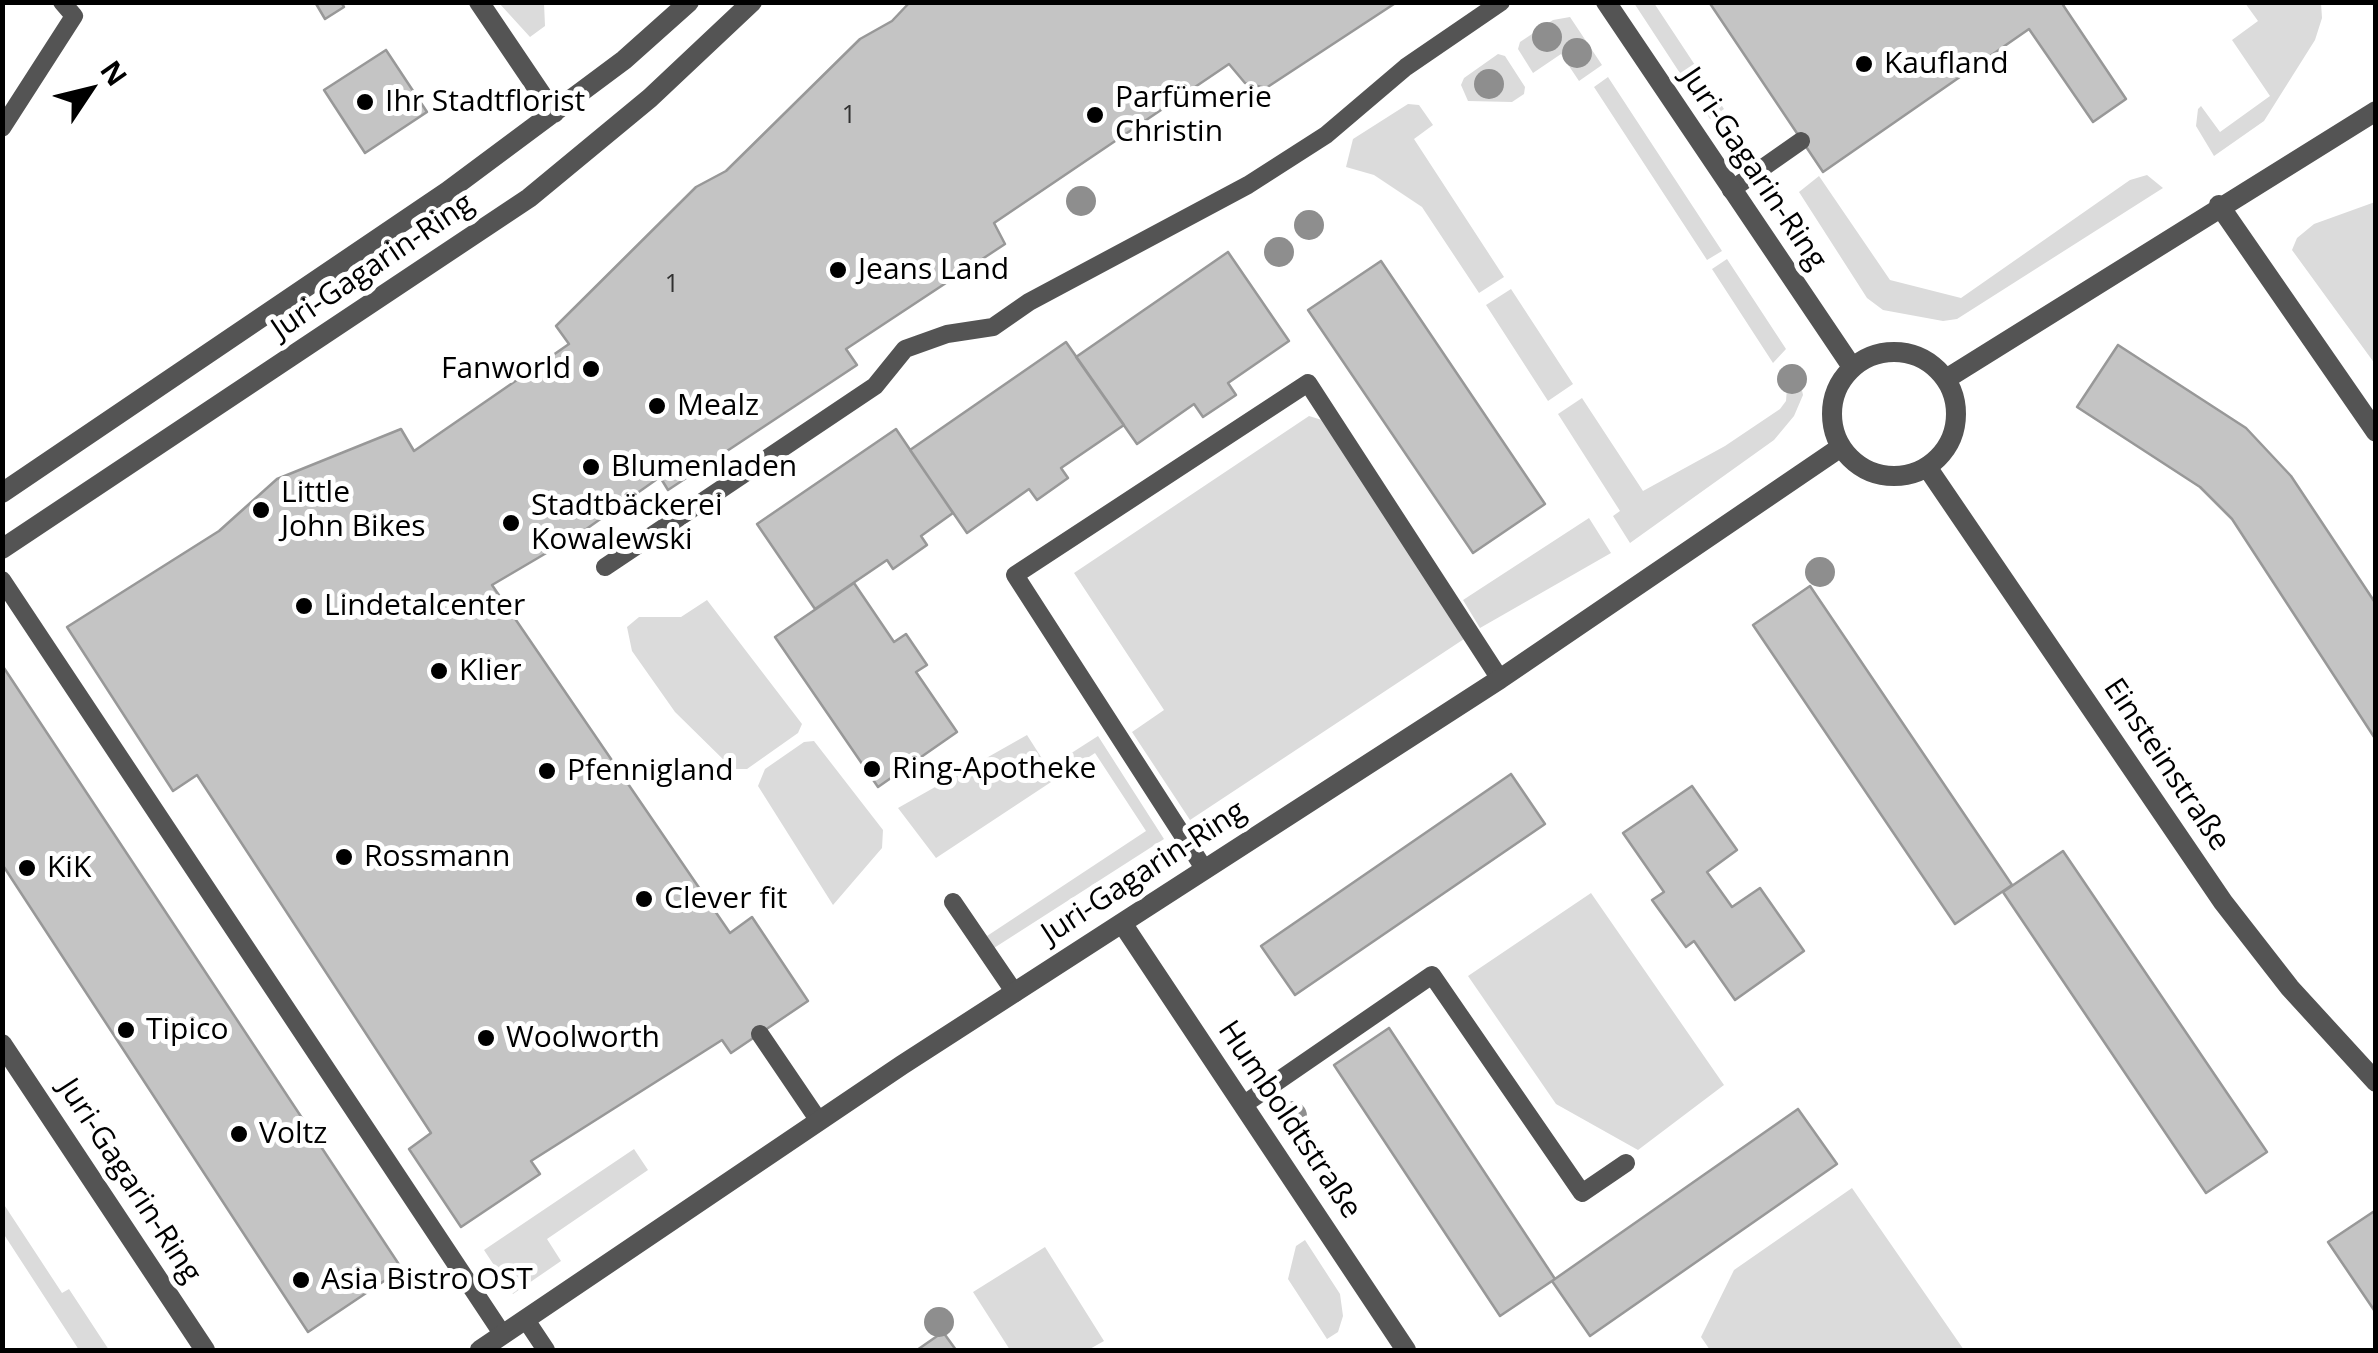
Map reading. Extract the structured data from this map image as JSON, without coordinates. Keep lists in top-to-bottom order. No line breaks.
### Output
{"streets":{"street":["Juri-Gagarin-Ring","Einsteinstraße","Humboldtstraße"]},"crossings":[["Juri-Gagarin-Ring","Einsteinstraße"],["Juri-Gagarin-Ring","Humboldtstraße"]],"places":["Kaufland","Ihr Stadtflorist","Parfümerie Christin","Jeans Land","Fanworld","Mealz","Blumenladen","Little John Bikes","Stadtbäckerei Kowalewski","Lindetalcenter","Klier","Ring-Apotheke","Pfennigland","Rossmann","KiK","Clever fit","Tipico","Woolworth","Voltz","Asia Bistro OST"],"house_numbers":["1","1"],"north":"top right"}
